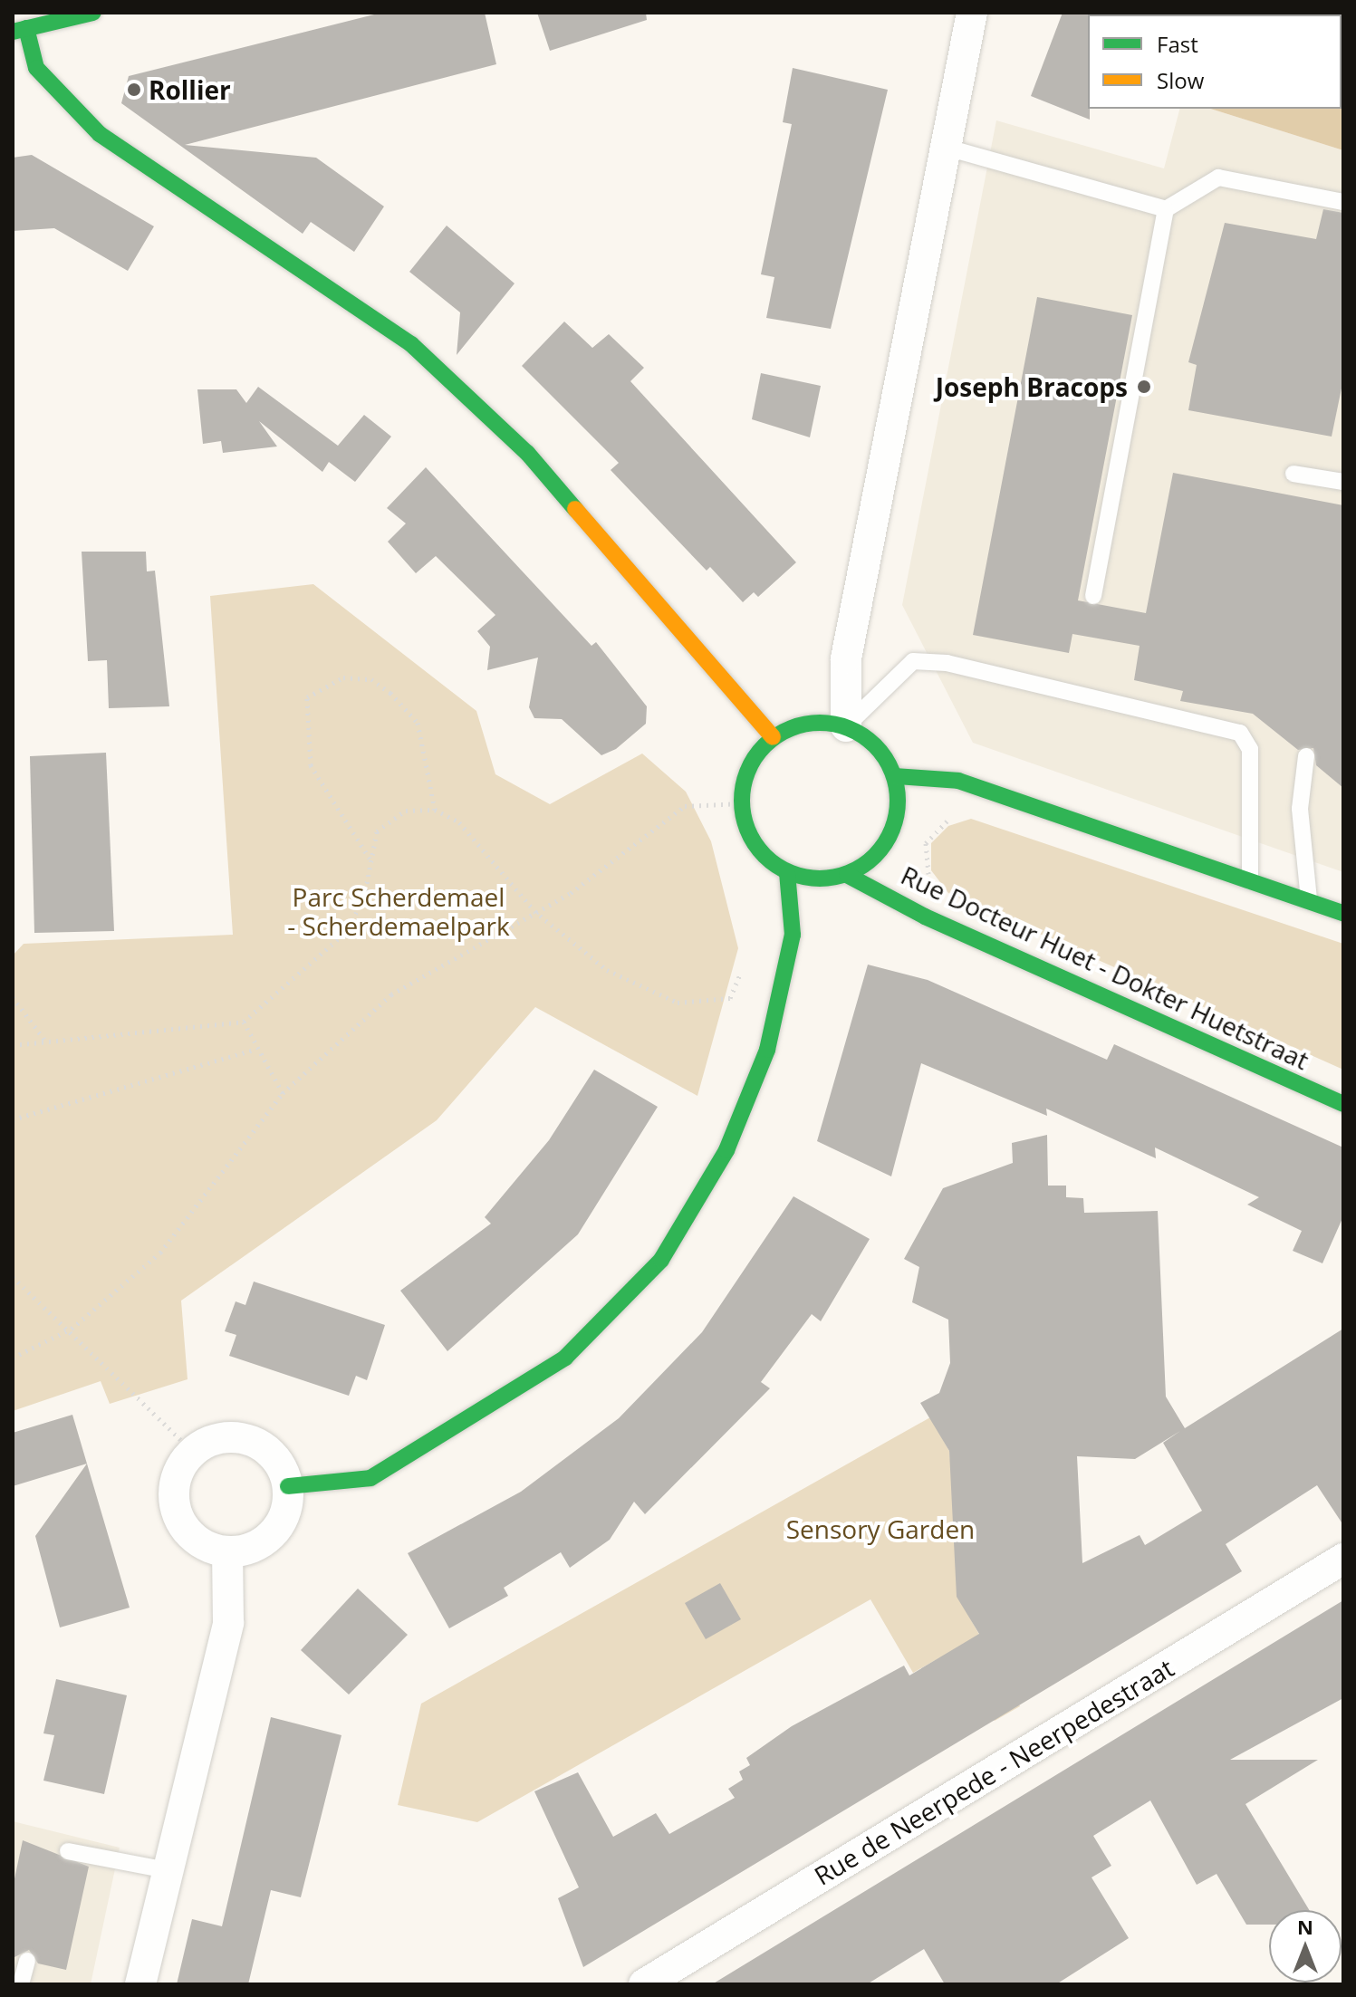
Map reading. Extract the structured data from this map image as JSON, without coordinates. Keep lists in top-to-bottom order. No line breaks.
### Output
{"streets":{"street":["Rue Docteur Huet - Dokter Huetstraat","Rue de Neerpede - Neerpedestraat"]},"parks":["Parc Scherdemael - Scherdemaelpark","Sensory Garden"],"places":["Rollier","Joseph Bracops"],"legend":["Fast","Slow"],"north":"top"}
